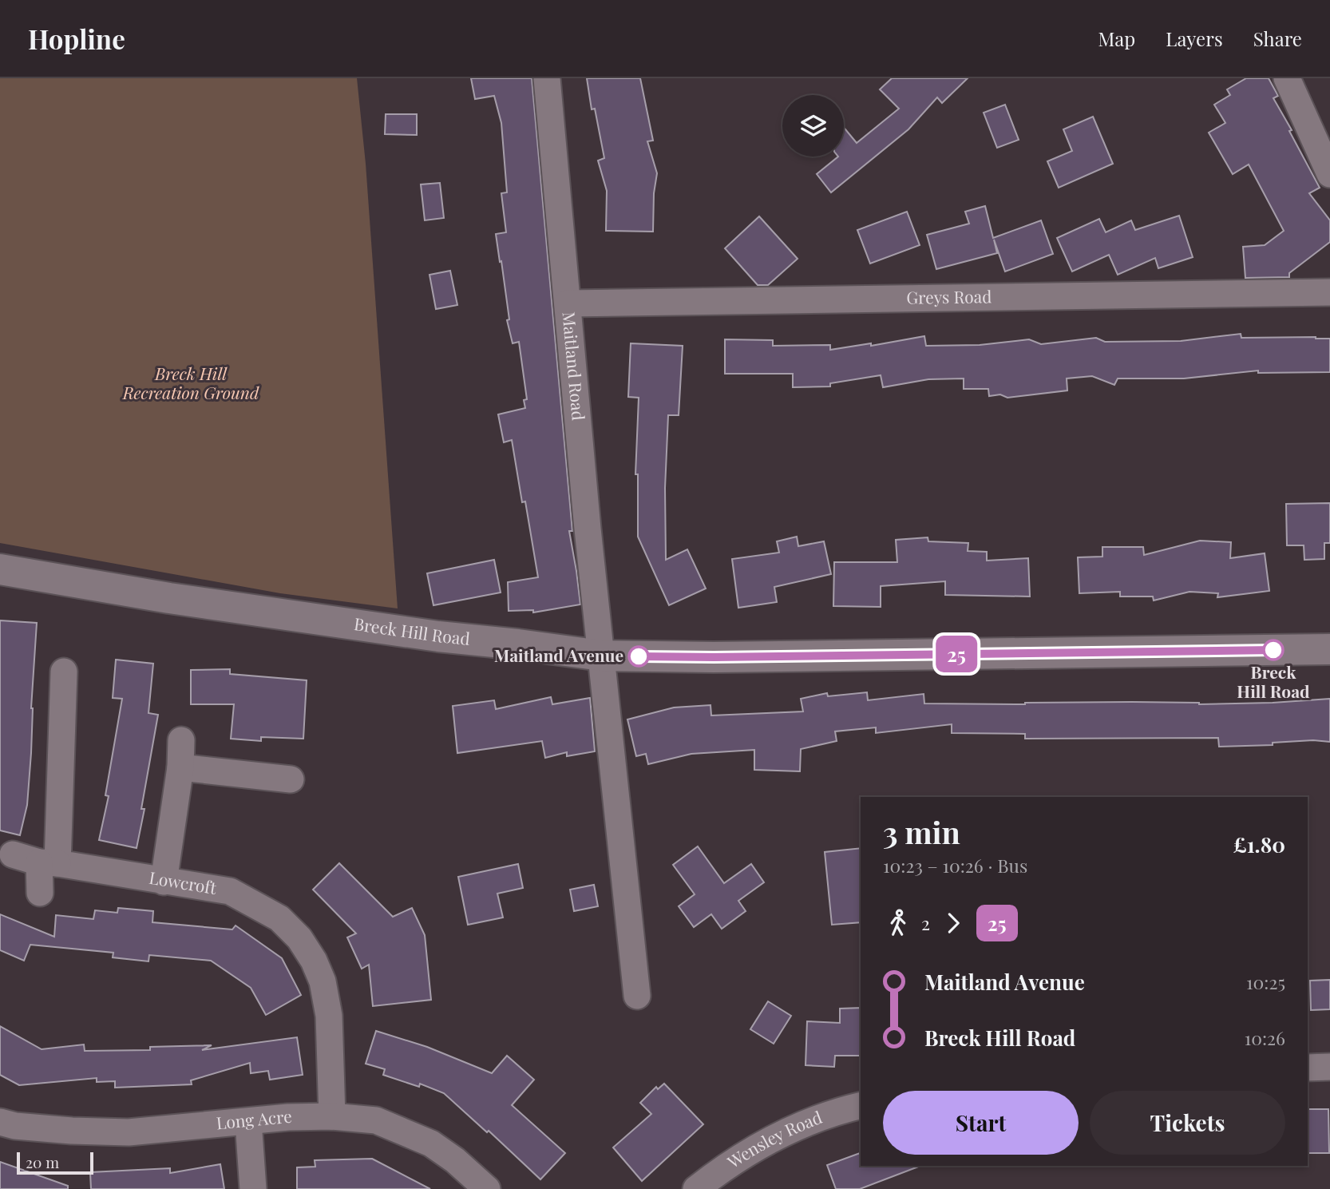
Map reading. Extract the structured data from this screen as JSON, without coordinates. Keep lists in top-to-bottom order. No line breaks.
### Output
{"streets":{"street":["Greys Road","Maitland Road","Breck Hill Road","Lowcroft","Long Acre","Wensley Road"]},"crossings":[["Greys Road","Maitland Road"],["Maitland Road","Breck Hill Road"],["Lowcroft","Long Acre"]],"parks":["Breck Hill Recreation Ground"],"places":["Breck Hill Road","Maitland Avenue"],"lines":["bus line 25"],"scale_bar":"20 m","page":{"header":"Hopline","nav":["Map","Layers","Share"],"on_map":"25","heading":["3 min","10:23 – 10:26 · Bus","£1.80"],"legs":["2","25"],"list":[{"name":"Maitland Avenue","value":"10:25"},{"name":"Breck Hill Road","value":"10:26"}],"buttons":["Start","Tickets"],"scale":"20 m"}}
